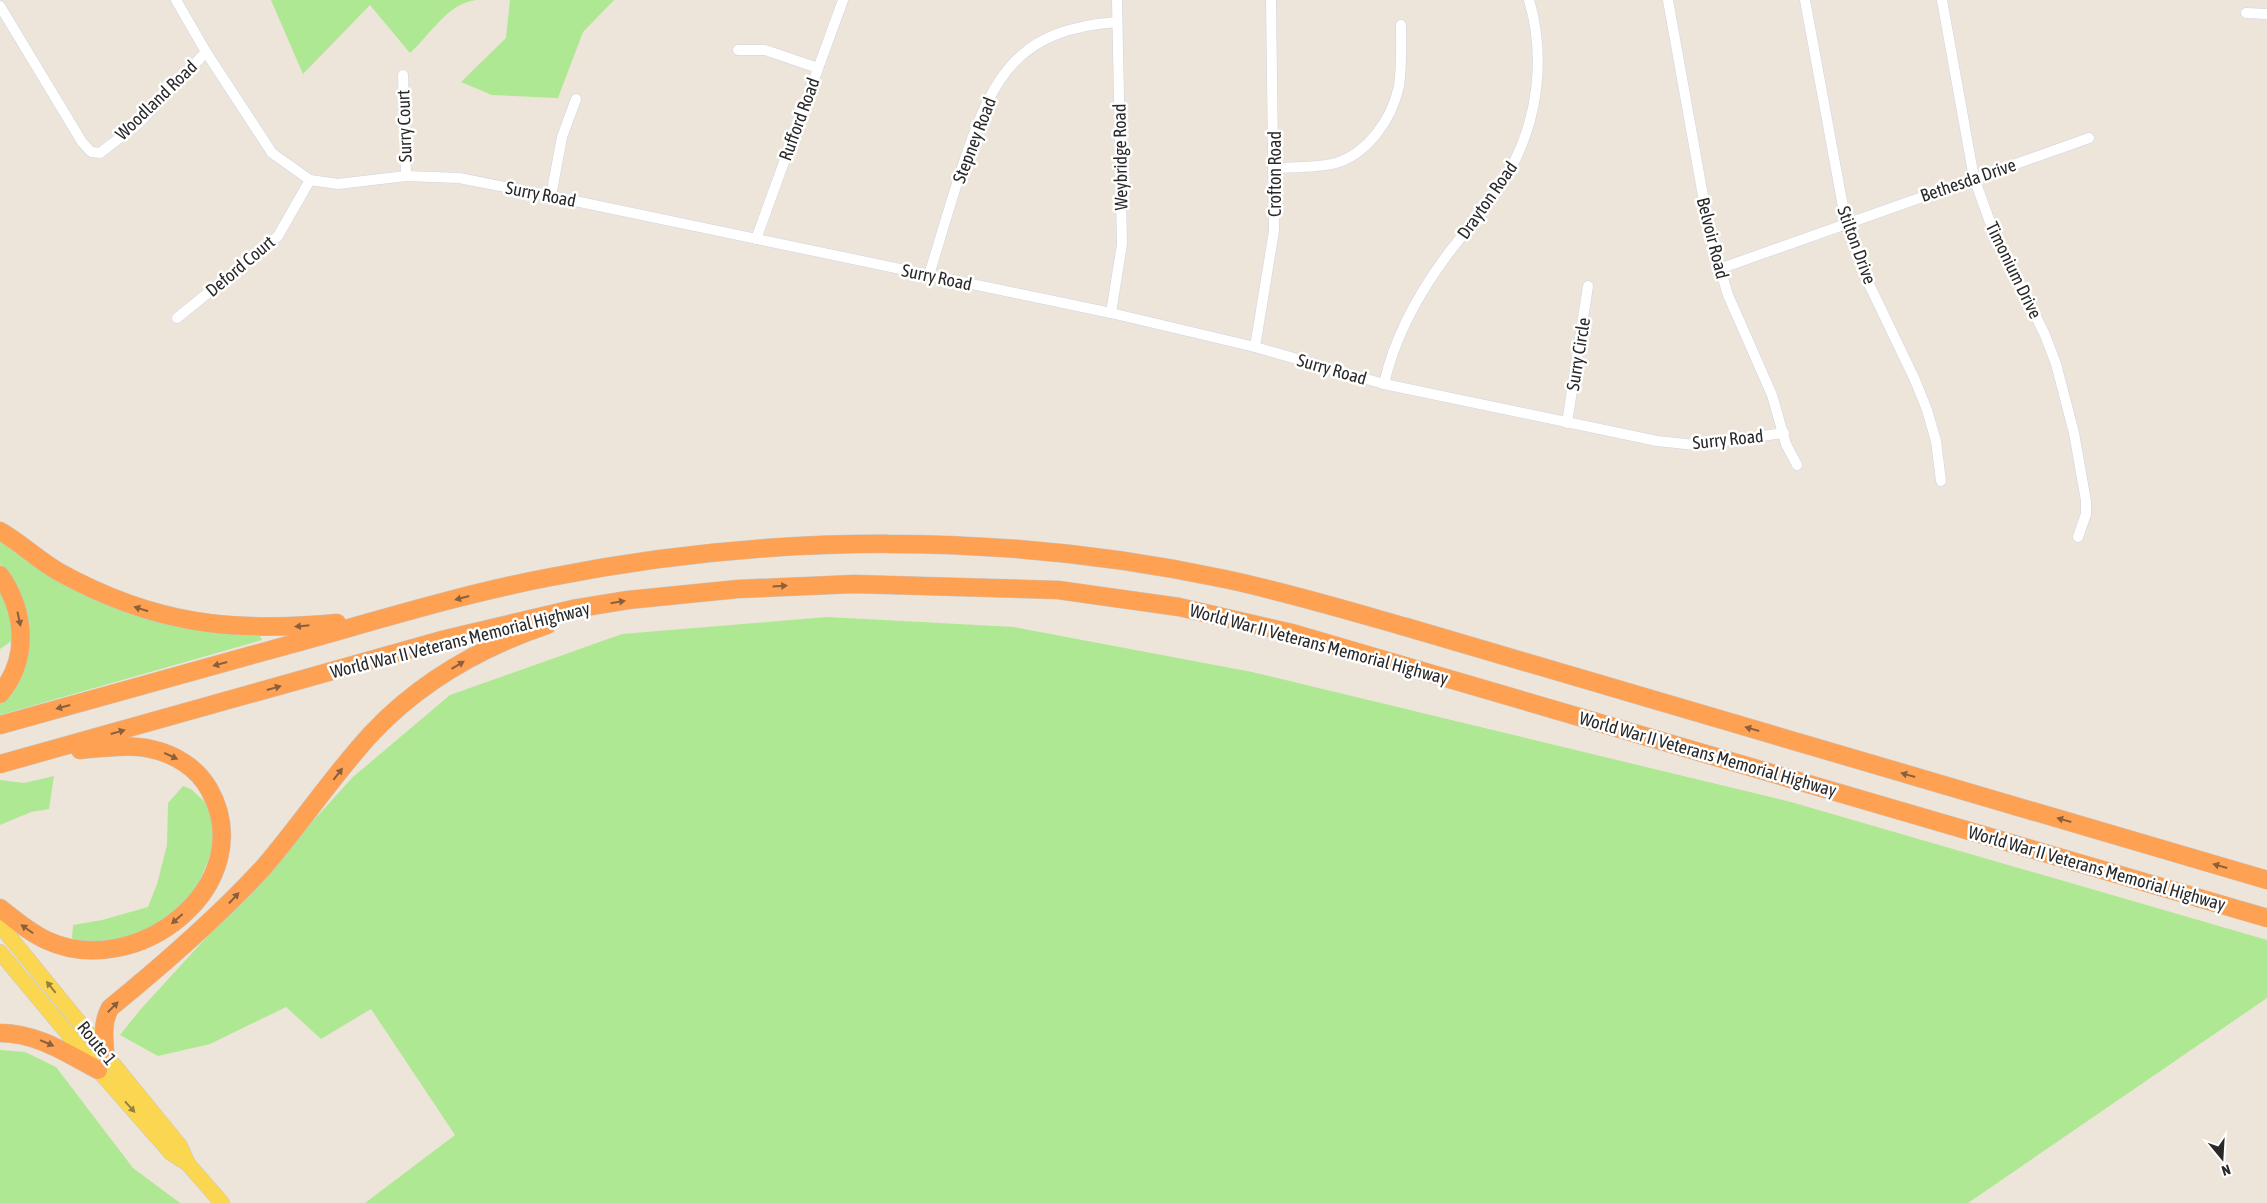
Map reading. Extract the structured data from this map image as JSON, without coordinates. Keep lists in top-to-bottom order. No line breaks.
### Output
{"streets":{"highway":["World War II Veterans Memorial Highway"],"main road":["Route 1"],"street":["Woodland Road","Rufford Road","Surry Court","Stepney Road","Weybridge Road","Crofton Road","Bethesda Drive","Surry Road","Drayton Road","Belvoir Road","Stilton Drive","Deford Court","Timonium Drive","Surry Circle"]},"crossings":[["Woodland Road","Surry Road"],["Rufford Road","Surry Road"],["Surry Court","Surry Road"],["Stepney Road","Weybridge Road"],["Stepney Road","Surry Road"],["Weybridge Road","Surry Road"],["Crofton Road","Surry Road"],["Bethesda Drive","Belvoir Road"],["Bethesda Drive","Stilton Drive"],["Bethesda Drive","Timonium Drive"],["Surry Road","Drayton Road"],["Surry Road","Belvoir Road"],["Surry Road","Deford Court"],["Surry Road","Surry Circle"]],"north":"bottom"}
